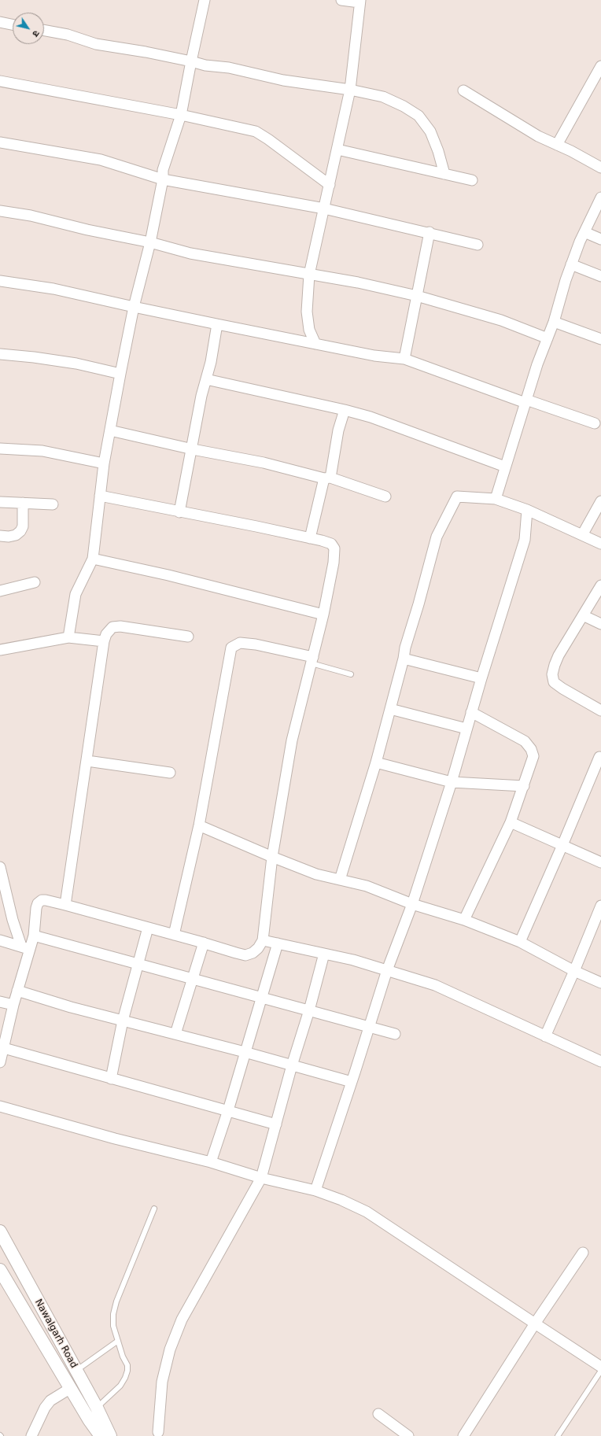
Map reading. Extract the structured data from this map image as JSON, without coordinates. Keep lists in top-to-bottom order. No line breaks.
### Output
{"streets":{"street":["Nawalgarh Road"]},"north":"bottom right"}
